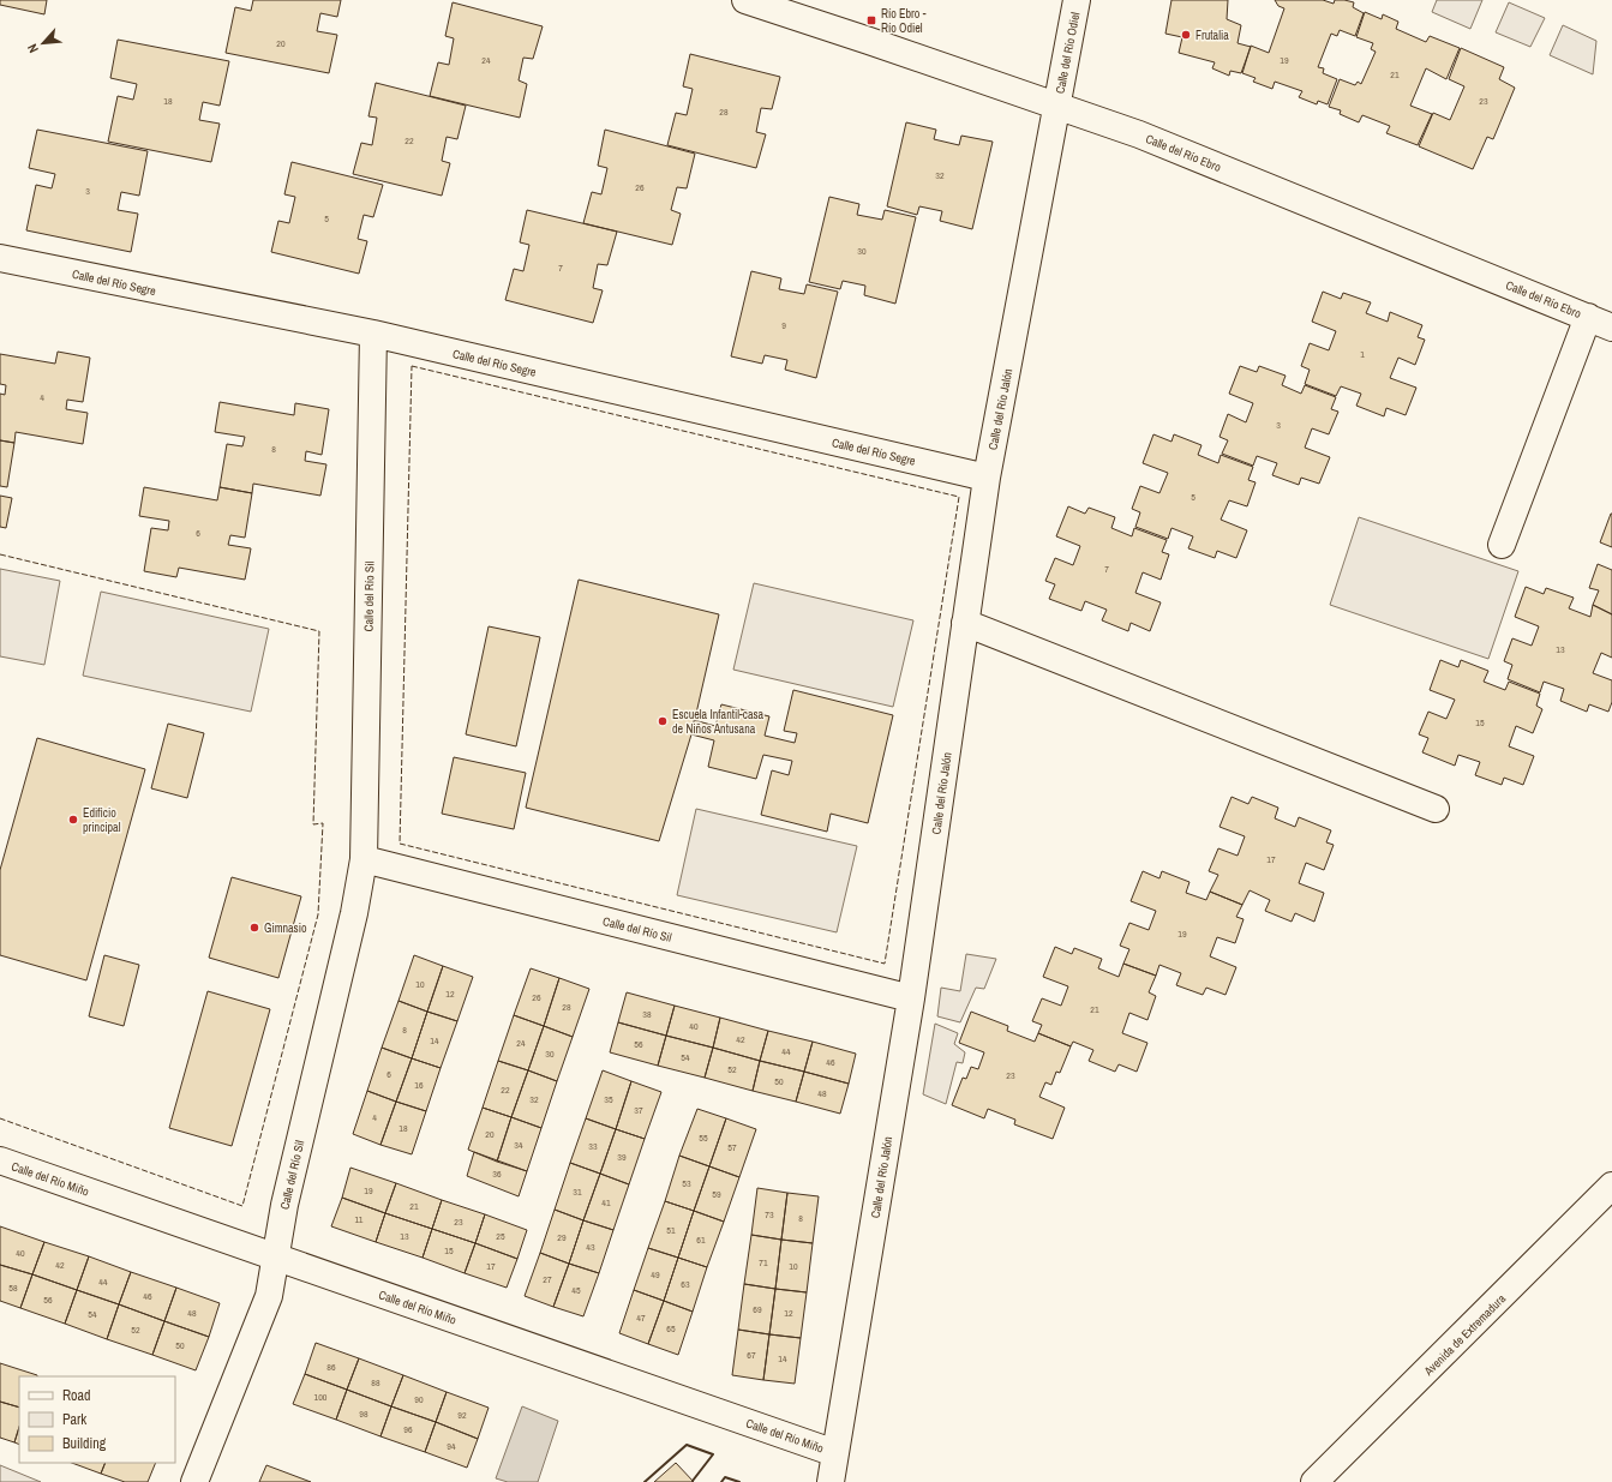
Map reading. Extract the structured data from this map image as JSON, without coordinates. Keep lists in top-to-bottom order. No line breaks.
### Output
{"streets":{"street":["Calle del Río Odiel","Calle del Río Ebro","Calle del Río Segre","Calle del Río Jalón","Calle del Río Sil","Calle del Río Miño","Avenida de Extremadura"]},"crossings":[["Calle del Río Odiel","Calle del Río Ebro"],["Calle del Río Odiel","Calle del Río Jalón"],["Calle del Río Ebro","Calle del Río Jalón"],["Calle del Río Segre","Calle del Río Jalón"],["Calle del Río Segre","Calle del Río Sil"],["Calle del Río Jalón","Calle del Río Sil"],["Calle del Río Jalón","Calle del Río Miño"],["Calle del Río Sil","Calle del Río Miño"]],"places":{"transit":["Río Ebro - Río Odiel"],"other":["Frutalia","Escuela Infantil-casa de Niños Antusana","Edificio principal","Gimnasio"]},"house_numbers":["20","24","19","21","18","23","28","22","32","26","3","5","30","7","9","1","4","3","8","5","6","7","13","15","17","19","10","12","26","28","21","38","40","8","42","14","24","56","44","30","54","46","52","6","23","50","16","22","48","32","35","37","4","18","20","55","34","33","57","39","36","53","19","31","59","41","21","73","8","11","23","51","13","25","29","61","43","15","40","71","42","17","10","49","27","44","63","58","45","46","56","69","48","12","54","47","65","52","50","67","14","86","88","100","90","98","92","96","94"],"legend":["Road","Park","Building"],"north":"bottom left"}
